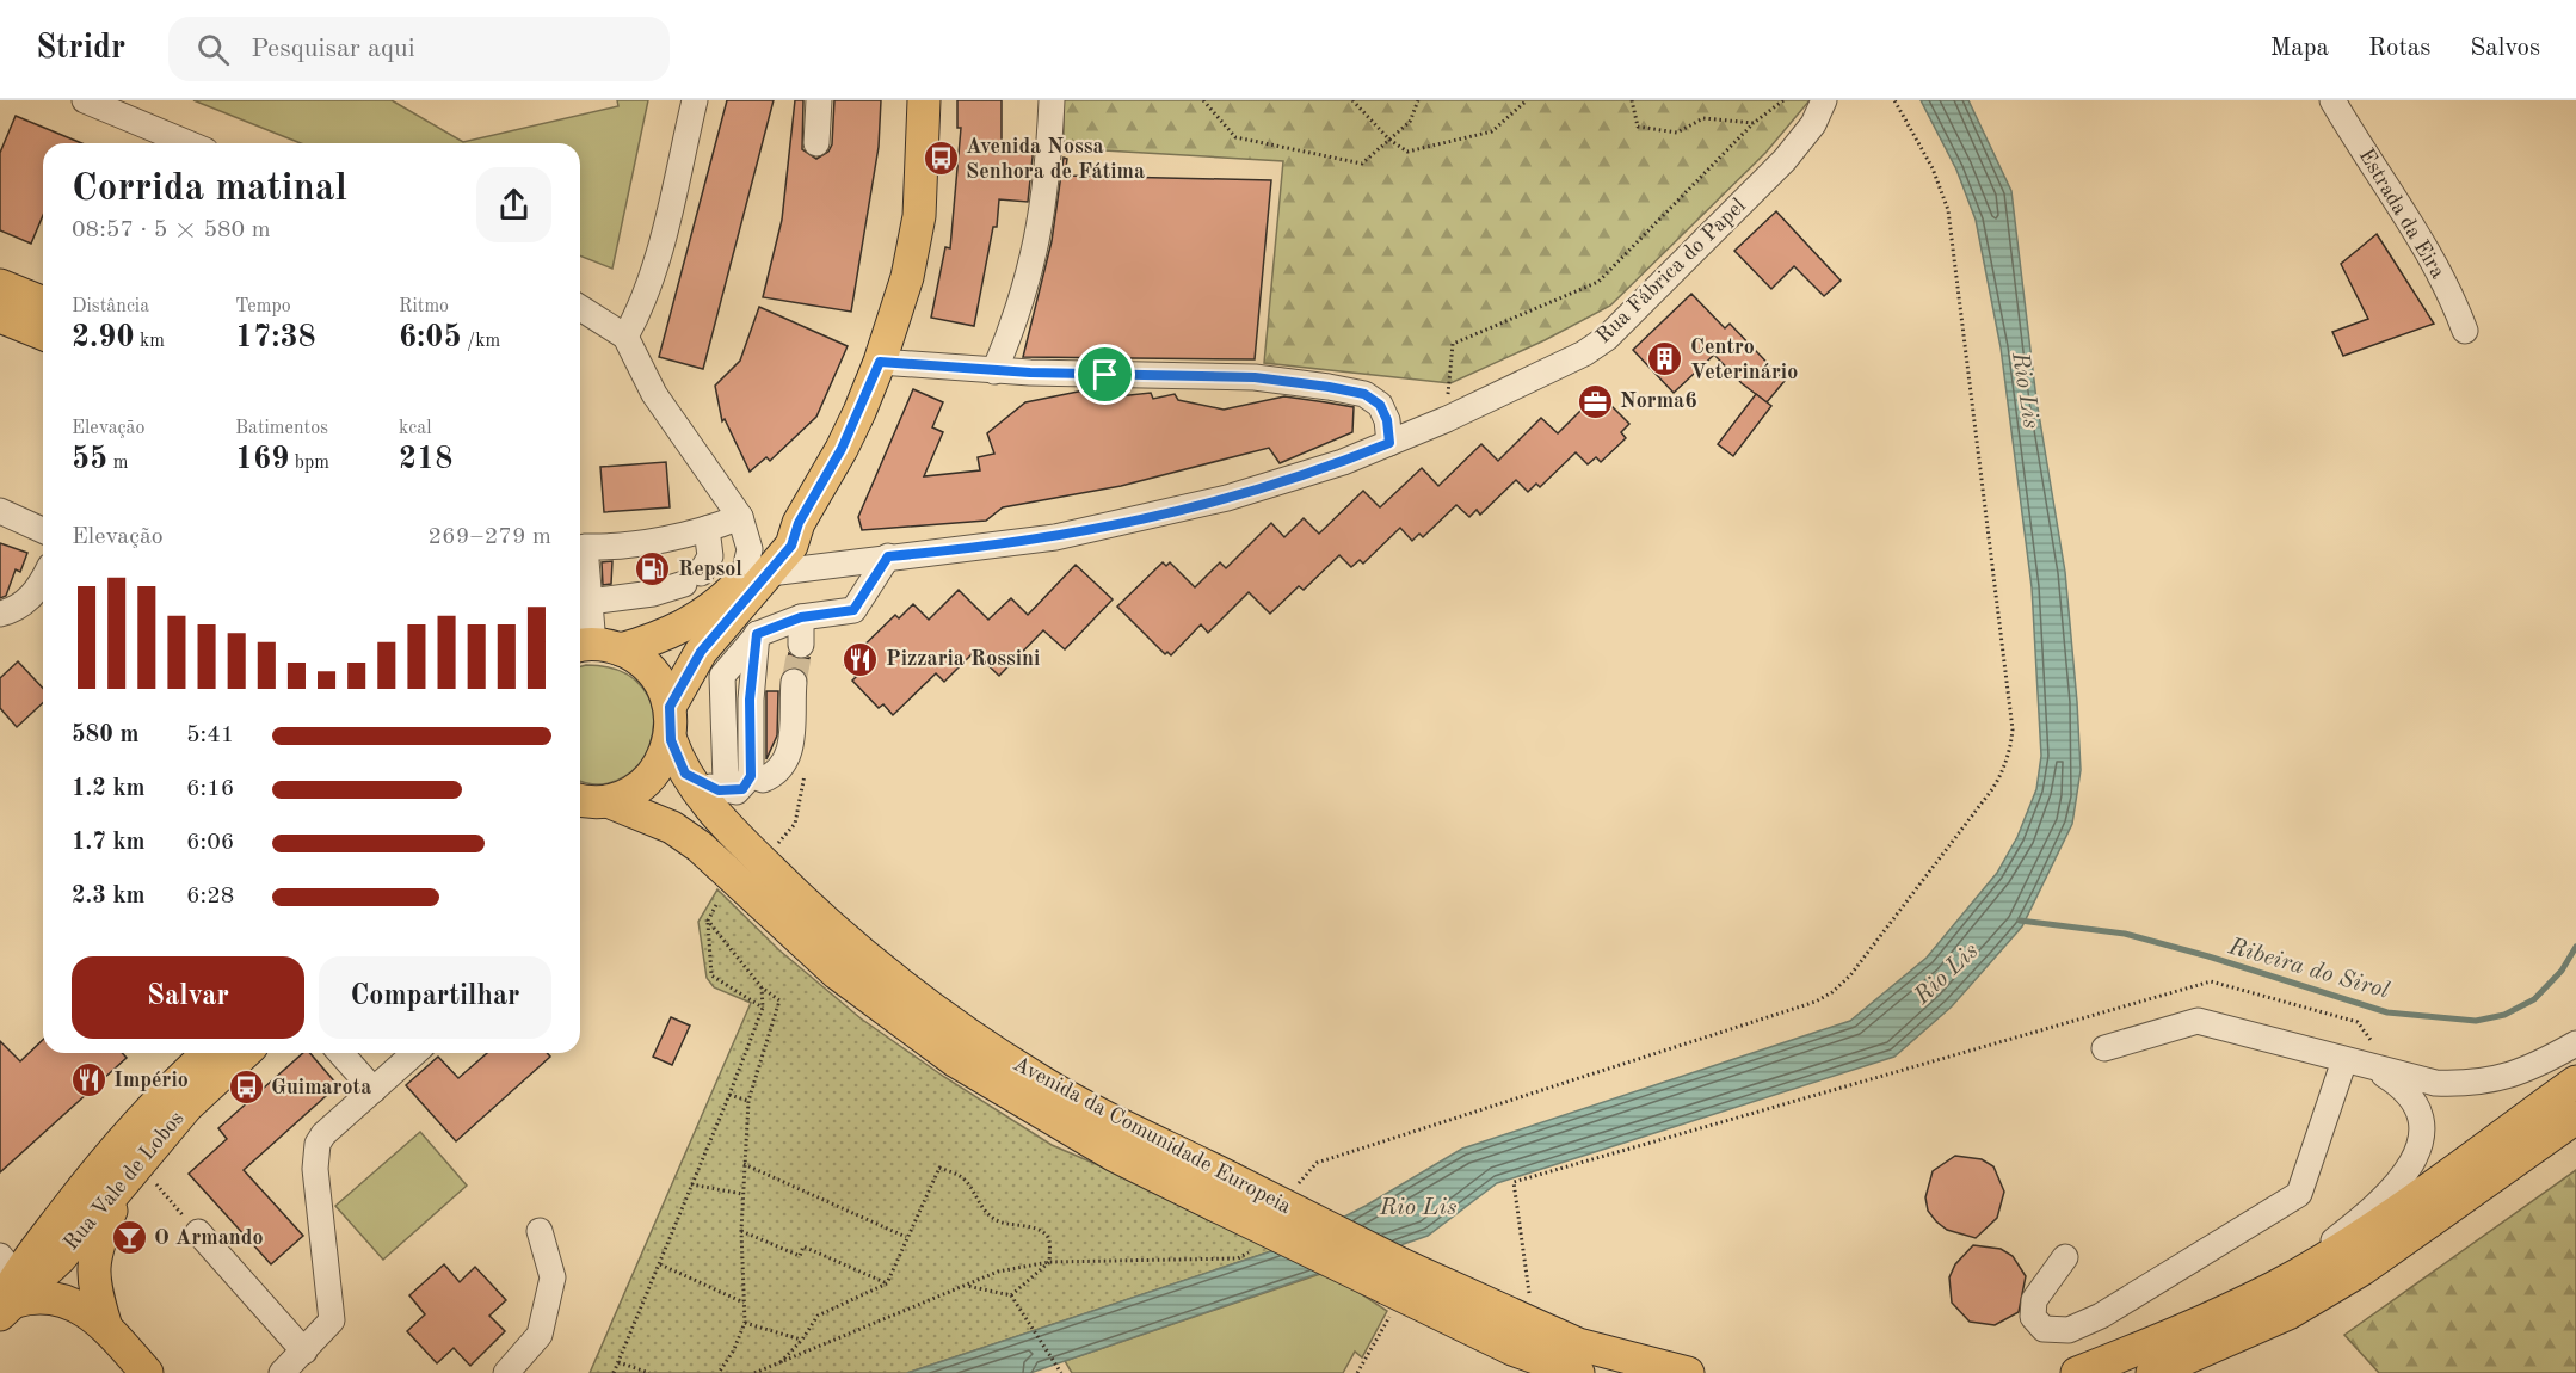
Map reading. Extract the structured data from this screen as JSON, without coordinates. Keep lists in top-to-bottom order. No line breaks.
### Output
{"streets":{"main road":["Avenida da Comunidade Europeia","Rua Vale de Lobos"],"street":["Estrada da Eira","Rua Fábrica do Papel"]},"water":["Rio Lis","Ribeira do Sirol"],"places":{"bus stop":["Avenida Nossa Senhora de Fátima","Guimarota"],"building":["Centro Veterinário"],"office":["Norma6"],"fuel station":["Repsol"],"restaurant":["Pizzaria Rossini","Império"],"bar":["O Armando"]},"page":{"header":"Stridr","search":"Pesquisar aqui","nav":["Mapa","Rotas","Salvos"],"heading":["Corrida matinal","08:57 · 5 × 580 m"],"stats":[["Distância","2.90 km"],["Tempo","17:38"],["Ritmo","6:05 /km"],["Elevação","55 m"],["Batimentos","169 bpm"],["kcal","218"]],"chart":["Elevação","269–279 m"],"list":[{"name":"580 m","note":"5:41"},{"name":"1.2 km","note":"6:16"},{"name":"1.7 km","note":"6:06"},{"name":"2.3 km","note":"6:28"}],"buttons":["Salvar","Compartilhar"]}}
